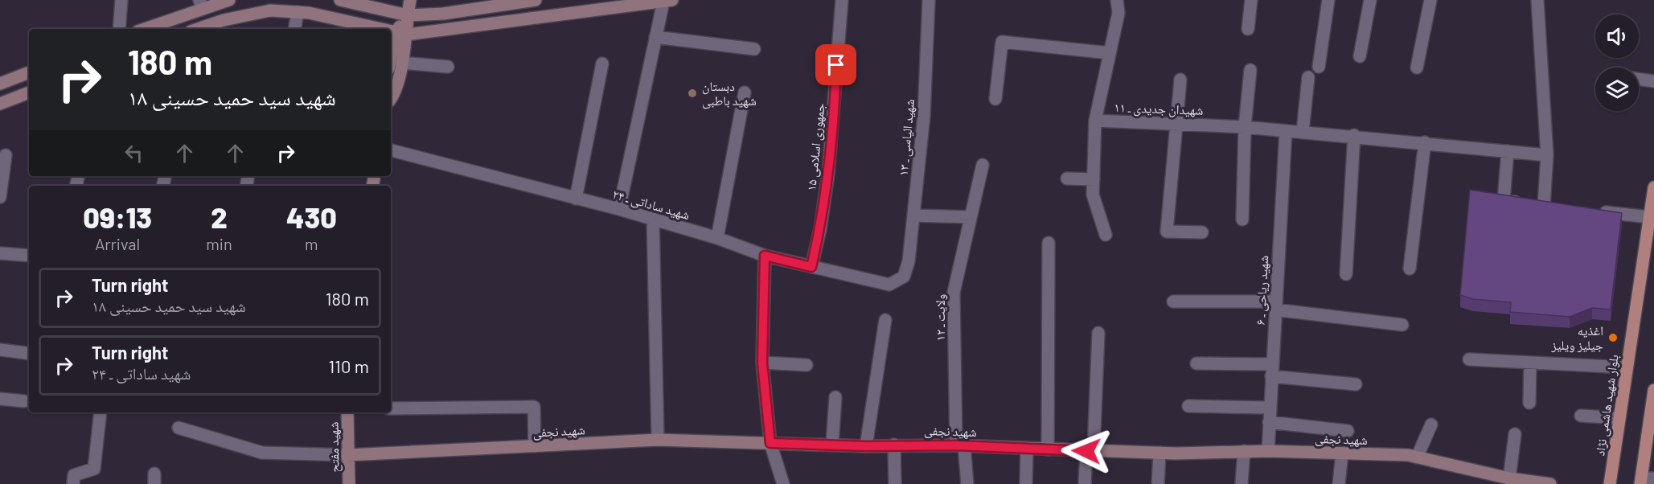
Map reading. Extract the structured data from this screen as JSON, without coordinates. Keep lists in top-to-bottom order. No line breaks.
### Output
{"streets":{"main road":["بلوار شهید هاشمی نژاد"],"street":["شهیدان جدیدی ـ ۱۱","شهید الیاسی ـ ۱۳","جمهوری اسلامی ۱۵","شهید ساداتی ـ ۲۴","شهید ریاحی ـ ۶","ولایت ـ ۱۲","شهید نجفی","شهید مفتح"]},"crossings":[["شهیدان جدیدی ـ ۱۱","شهید ریاحی ـ ۶"],["شهید الیاسی ـ ۱۳","شهید ساداتی ـ ۲۴"],["جمهوری اسلامی ۱۵","شهید ساداتی ـ ۲۴"],["شهید ریاحی ـ ۶","شهید نجفی"],["ولایت ـ ۱۲","شهید نجفی"],["شهید نجفی","شهید مفتح"]],"places":["دبستان شهید باطبی","اغذیه جیلیز ویلیز"],"page":{"turn":["180 m","شهید سید حمید حسینی ۱۸"],"eta":["09:13","Arrival","2","min","430","m"],"list":[{"name":"Turn right","note":"شهید سید حمید حسینی ۱۸","value":"180 m"},{"name":"Turn right","note":"شهید ساداتی ـ ۲۴","value":"110 m"}]}}
